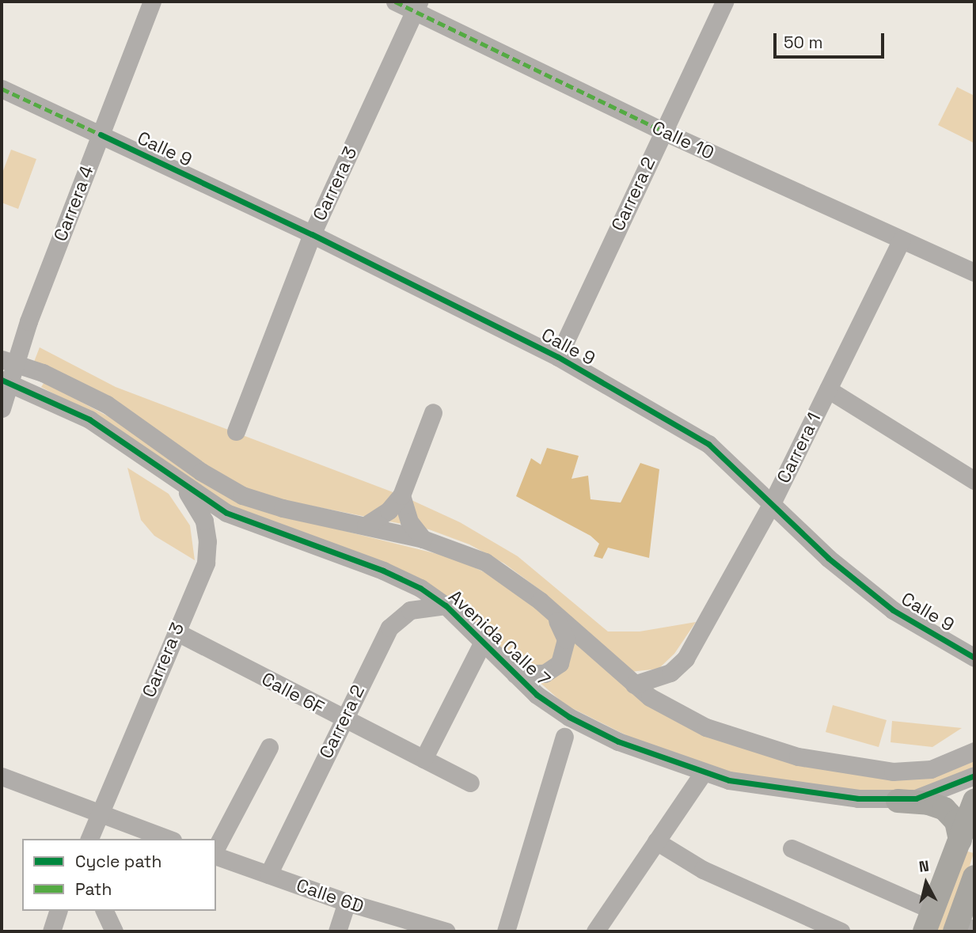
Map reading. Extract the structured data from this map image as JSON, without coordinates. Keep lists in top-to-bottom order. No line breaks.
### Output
{"streets":{"street":["Calle 10","Calle 9","Carrera 3","Carrera 2","Carrera 4","Carrera 1","Avenida Calle 7","Calle 6F","Calle 6D"]},"crossings":[["Calle 10","Carrera 3"],["Calle 10","Carrera 2"],["Calle 10","Carrera 1"],["Calle 9","Carrera 3"],["Calle 9","Carrera 2"],["Calle 9","Carrera 4"],["Calle 9","Carrera 1"],["Carrera 3","Avenida Calle 7"],["Carrera 3","Calle 6F"],["Carrera 2","Avenida Calle 7"],["Carrera 2","Calle 6F"],["Carrera 2","Calle 6D"],["Carrera 4","Avenida Calle 7"]],"legend":["Cycle path","Path"],"scale_bar":"50 m","north":"top"}
